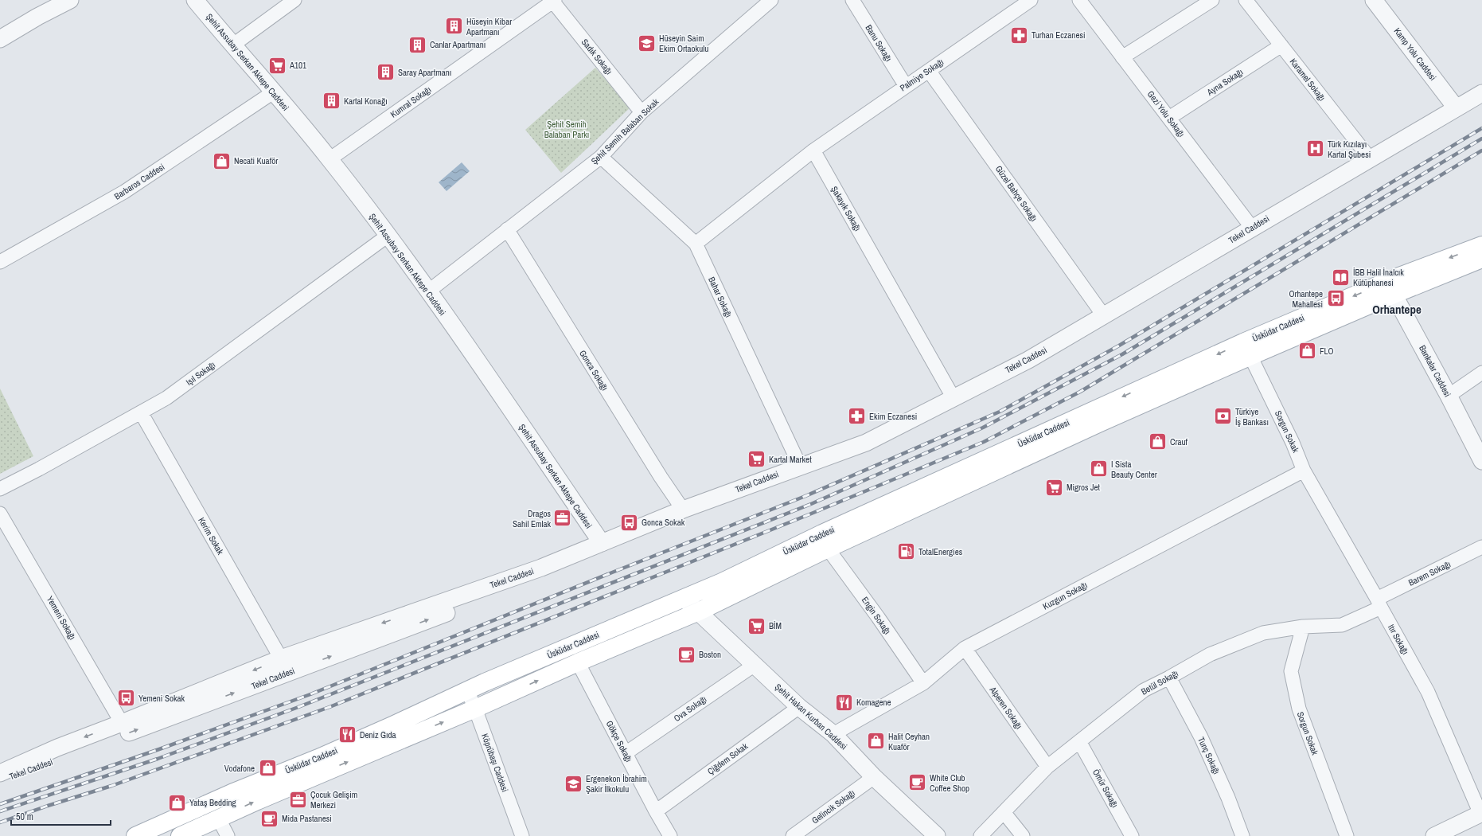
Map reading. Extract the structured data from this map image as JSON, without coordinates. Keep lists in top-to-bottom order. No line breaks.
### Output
{"streets":{"main road":["Üsküdar Caddesi"],"street":["Banu Sokağı","Kamp Yolu Caddesi","Sadık Sokağı","Şehit Assubay Serkan Aktepe Caddesi","Palmiye Sokağı","Karamel Sokağı","Ayna Sokağı","Kumral Sokağı","Gezi Yolu Sokağı","Şehit Semih Balaban Sokak","Barbaros Caddesi","Güzel Bahçe Sokağı","Şakayık Sokağı","Tekel Caddesi","Bahar Sokağı","Gonca Sokağı","Bankalar Caddesi","Işıl Sokağı","Sorgun Sokak","Kerim Sokak","Barem Sokağı","Kuzgun Sokağı","Engin Sokağı","Yemeni Sokağı","Itır Sokağı","Betül Sokağı","Alperen Sokağı","Ova Sokağı","Şehit Hakan Kurban Caddesi","Gökçe Sokağı","Tunç Sokağı","Çiğdem Sokak","Köprübaşı Caddesi","Ömür Sokağı","Gelincik Sokağı"]},"crossings":[["Banu Sokağı","Palmiye Sokağı"],["Kamp Yolu Caddesi","Tekel Caddesi"],["Sadık Sokağı","Kumral Sokağı"],["Sadık Sokağı","Şehit Semih Balaban Sokak"],["Şehit Assubay Serkan Aktepe Caddesi","Kumral Sokağı"],["Şehit Assubay Serkan Aktepe Caddesi","Şehit Semih Balaban Sokak"],["Şehit Assubay Serkan Aktepe Caddesi","Barbaros Caddesi"],["Şehit Assubay Serkan Aktepe Caddesi","Tekel Caddesi"],["Şehit Assubay Serkan Aktepe Caddesi","Işıl Sokağı"],["Palmiye Sokağı","Güzel Bahçe Sokağı"],["Palmiye Sokağı","Şakayık Sokağı"],["Karamel Sokağı","Ayna Sokağı"],["Karamel Sokağı","Tekel Caddesi"],["Ayna Sokağı","Gezi Yolu Sokağı"],["Gezi Yolu Sokağı","Tekel Caddesi"],["Şehit Semih Balaban Sokak","Bahar Sokağı"],["Şehit Semih Balaban Sokak","Gonca Sokağı"],["Güzel Bahçe Sokağı","Tekel Caddesi"],["Şakayık Sokağı","Tekel Caddesi"],["Tekel Caddesi","Bahar Sokağı"],["Tekel Caddesi","Gonca Sokağı"],["Tekel Caddesi","Kerim Sokak"],["Tekel Caddesi","Yemeni Sokağı"],["Üsküdar Caddesi","Bankalar Caddesi"],["Üsküdar Caddesi","Sorgun Sokak"],["Üsküdar Caddesi","Engin Sokağı"],["Üsküdar Caddesi","Şehit Hakan Kurban Caddesi"],["Üsküdar Caddesi","Gökçe Sokağı"],["Üsküdar Caddesi","Köprübaşı Caddesi"],["Işıl Sokağı","Kerim Sokak"],["Sorgun Sokak","Kuzgun Sokağı"],["Sorgun Sokak","Itır Sokağı"],["Sorgun Sokak","Betül Sokağı"],["Barem Sokağı","Itır Sokağı"],["Barem Sokağı","Betül Sokağı"],["Kuzgun Sokağı","Engin Sokağı"],["Kuzgun Sokağı","Itır Sokağı"],["Kuzgun Sokağı","Alperen Sokağı"],["Kuzgun Sokağı","Şehit Hakan Kurban Caddesi"],["Itır Sokağı","Betül Sokağı"],["Betül Sokağı","Alperen Sokağı"],["Betül Sokağı","Tunç Sokağı"],["Betül Sokağı","Ömür Sokağı"],["Ova Sokağı","Şehit Hakan Kurban Caddesi"],["Ova Sokağı","Gökçe Sokağı"],["Şehit Hakan Kurban Caddesi","Çiğdem Sokak"],["Şehit Hakan Kurban Caddesi","Gelincik Sokağı"],["Gökçe Sokağı","Çiğdem Sokak"]],"districts":["Orhantepe"],"parks":["Şehit Semih Balaban Parkı"],"places":{"building":["Hüseyin Kibar Apartmanı","Canlar Apartmanı","Saray Apartmanı","Kartal Konağı"],"pharmacy":["Turhan Eczanesi","Ekim Eczanesi"],"school or university":["Hüseyin Saim Ekim Ortaokulu","Ergenekon İbrahim Şakir İlkokulu"],"supermarket":["A101","Kartal Market","Migros Jet","BİM"],"hospital":["Türk Kızılayı Kartal Şubesi"],"shop":["Necati Kuaför","FLO","Crauf","I Sista Beauty Center","Halit Ceyhan Kuaför","Vodafone","Yataş Bedding"],"library":["İBB Halil İnalcık Kütüphanesi"],"bus stop":["Orhantepe Mahallesi","Gonca Sokak","Yemeni Sokak"],"bank":["Türkiye İş Bankası"],"office":["Dragos Sahil Emlak","Çocuk Gelişim Merkezi"],"fuel station":["TotalEnergies"],"cafe":["Boston","White Club Coffee Shop","Mida Pastanesi"],"restaurant":["Komagene","Deniz Gıda"]},"scale_bar":"50 m"}
